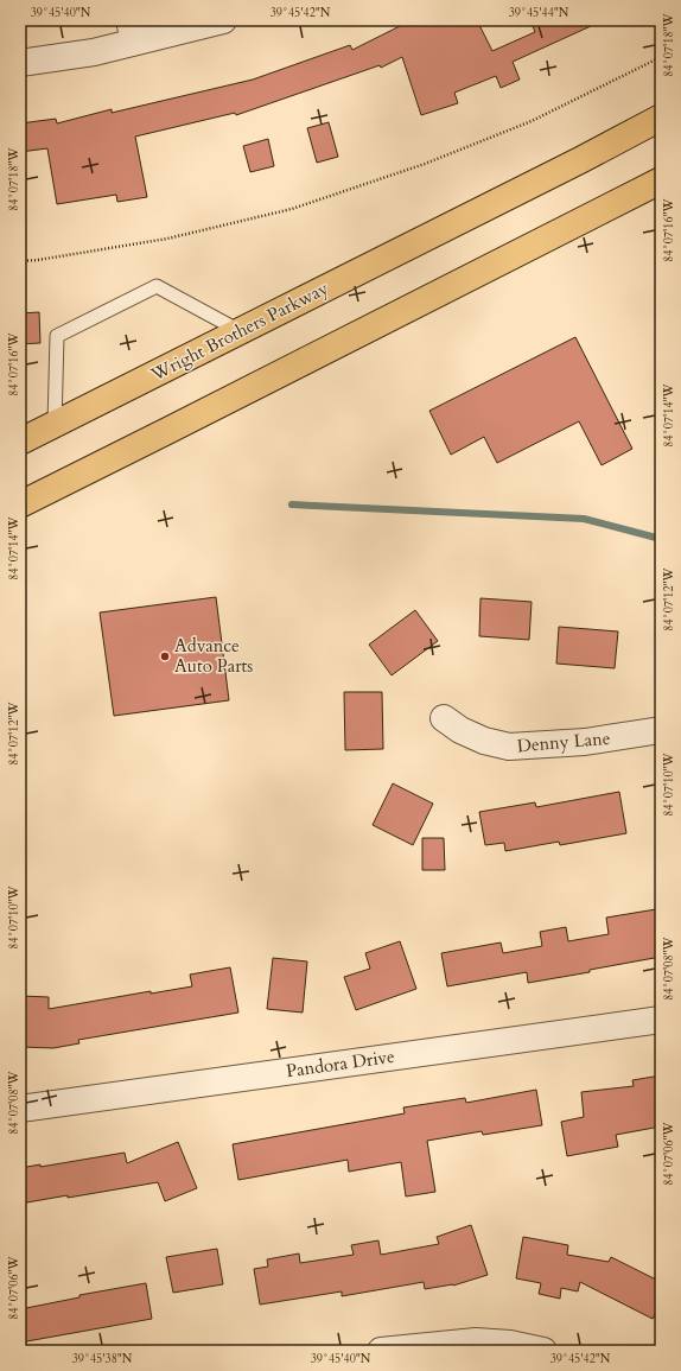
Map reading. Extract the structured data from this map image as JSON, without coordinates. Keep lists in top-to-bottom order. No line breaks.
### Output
{"streets":{"main road":["Wright Brothers Parkway"],"street":["Denny Lane","Pandora Drive"]},"places":["Advance Auto Parts"],"coordinates":["39°45'40\"N","39°45'42\"N","39°45'44\"N","84°07'18\"W","84°07'16\"W","84°07'14\"W","84°07'12\"W","84°07'10\"W","84°07'08\"W","84°07'06\"W","39°45'38\"N"]}
